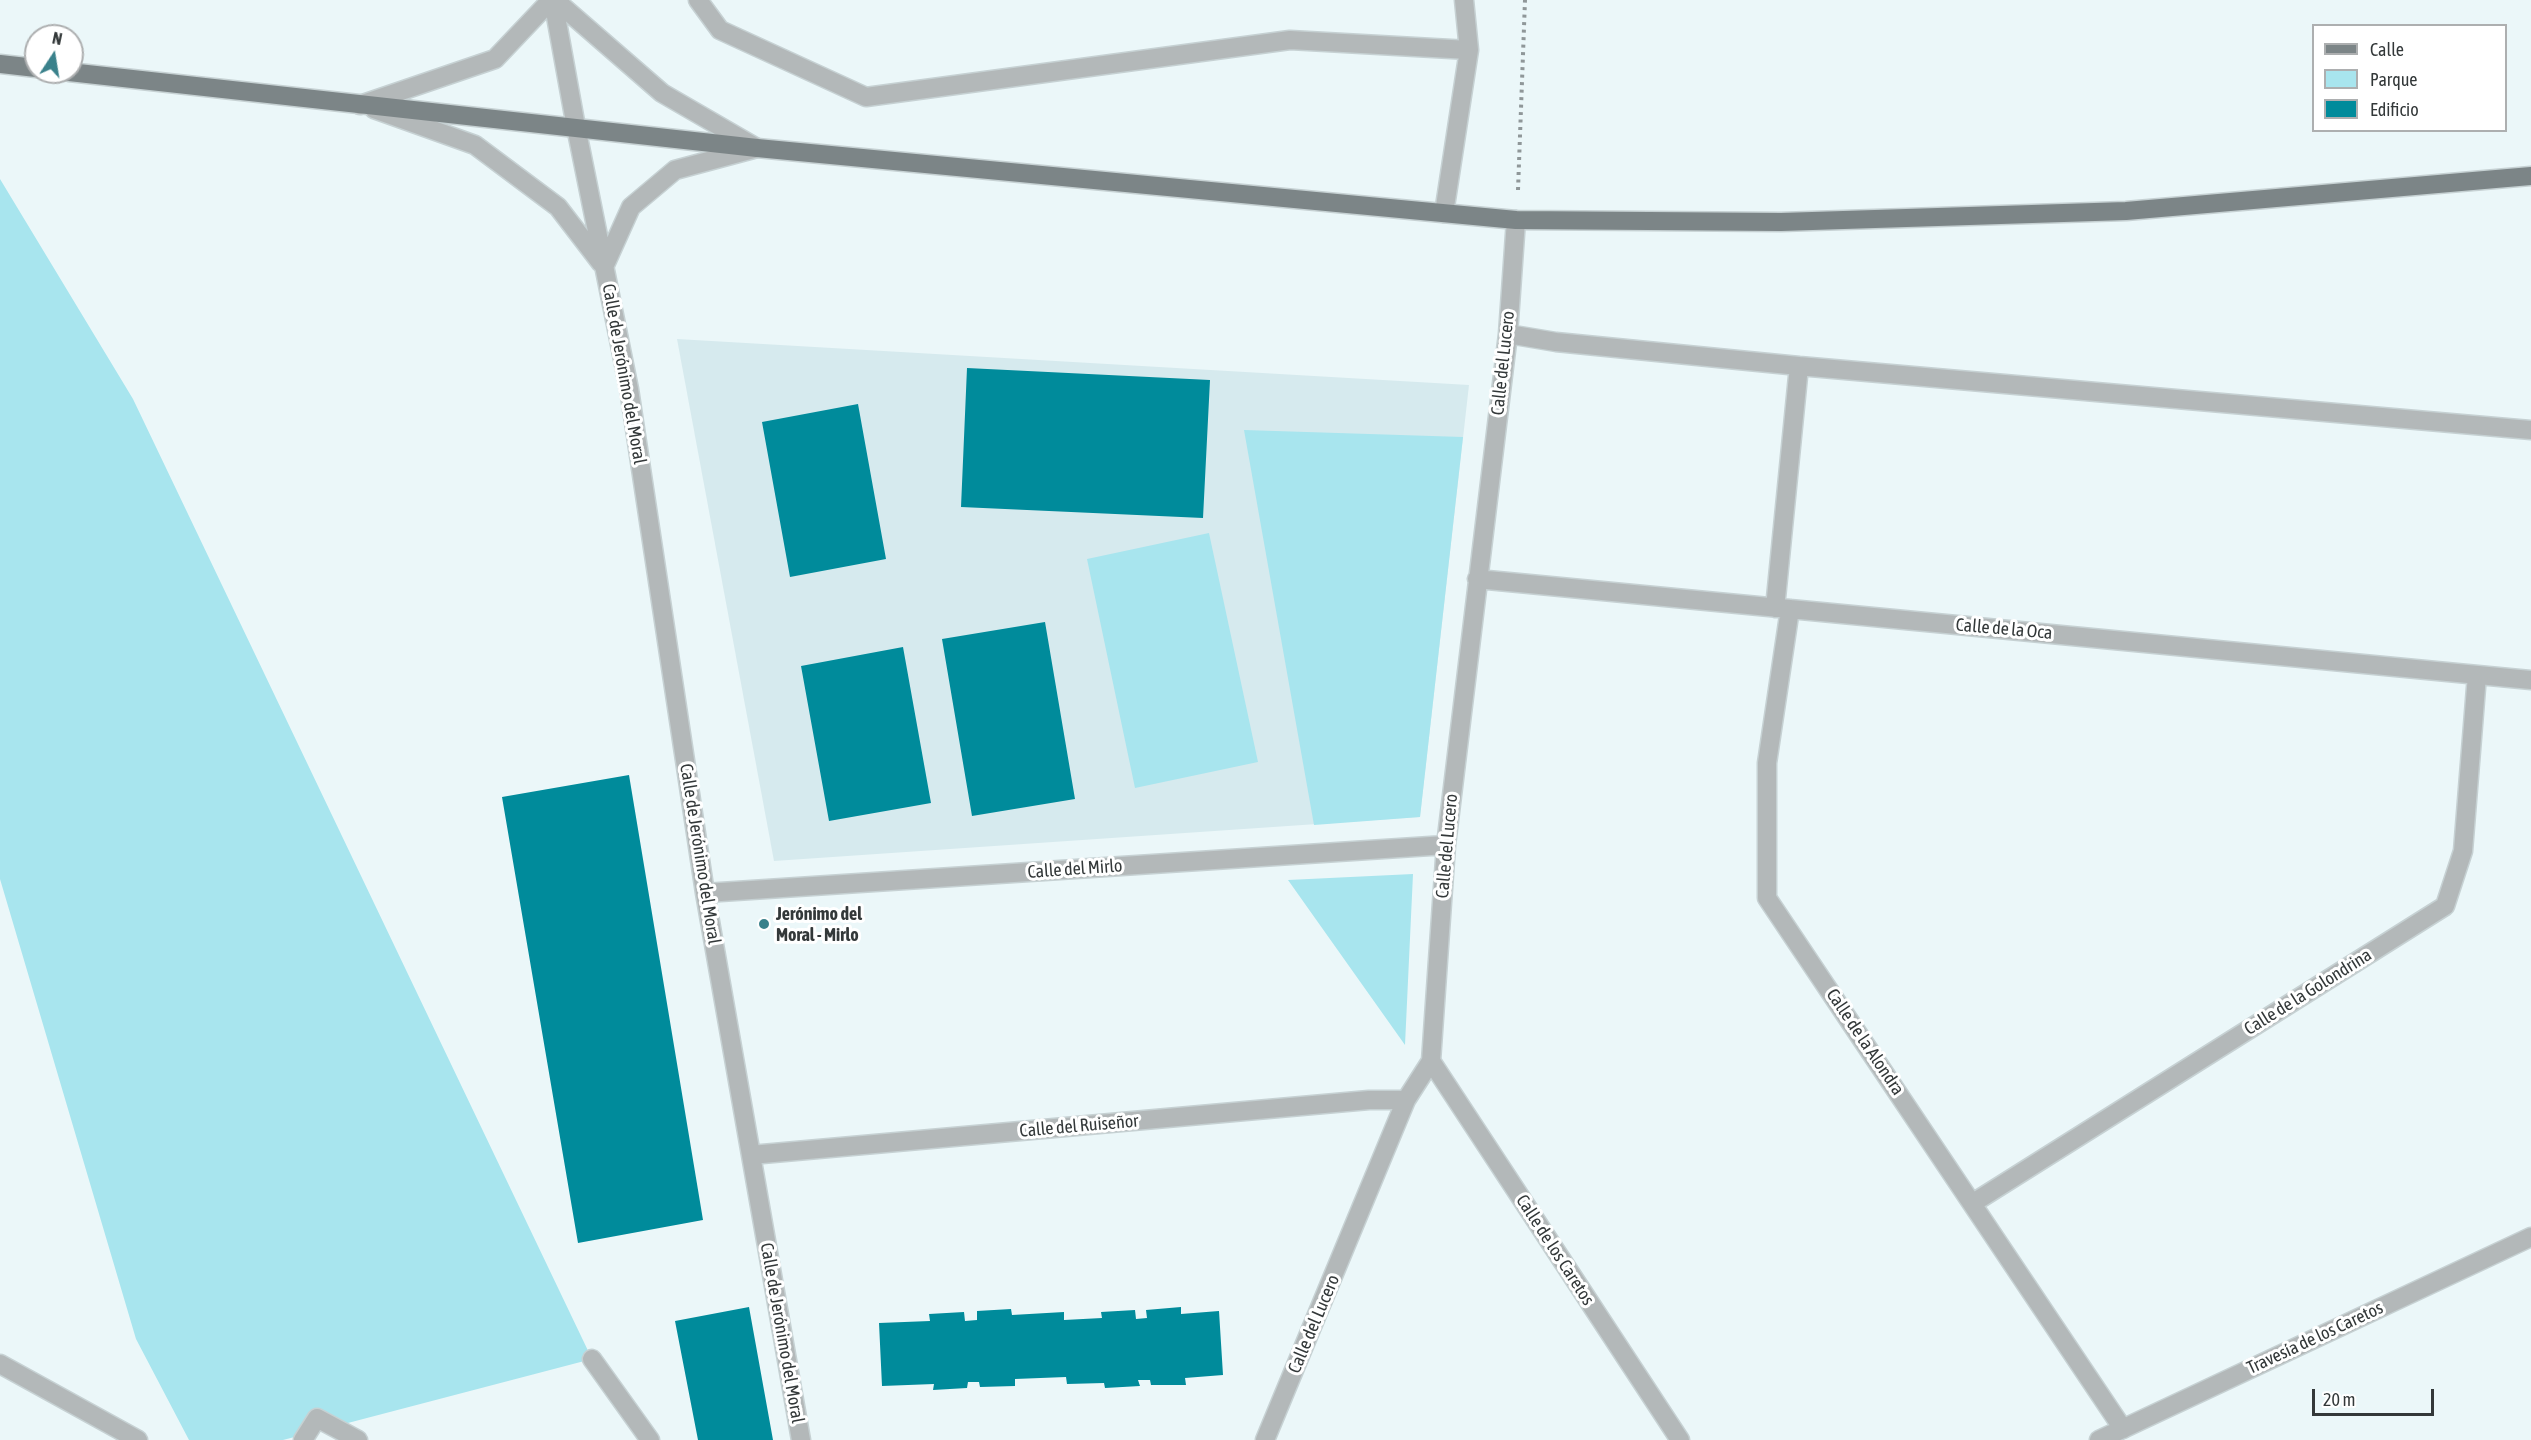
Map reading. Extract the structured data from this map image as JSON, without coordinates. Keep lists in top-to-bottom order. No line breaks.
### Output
{"streets":{"street":["Calle del Lucero","Calle de Jerónimo del Moral","Calle de la Oca","Calle del Mirlo","Calle de la Golondrina","Calle de la Alondra","Calle del Ruiseñor","Calle de los Caretos","Travesía de los Caretos"]},"crossings":[["Calle del Lucero","Calle de la Oca"],["Calle del Lucero","Calle del Mirlo"],["Calle del Lucero","Calle del Ruiseñor"],["Calle del Lucero","Calle de los Caretos"],["Calle de Jerónimo del Moral","Calle del Mirlo"],["Calle de Jerónimo del Moral","Calle del Ruiseñor"],["Calle de la Oca","Calle de la Golondrina"],["Calle de la Oca","Calle de la Alondra"],["Calle de la Golondrina","Calle de la Alondra"],["Calle de la Alondra","Travesía de los Caretos"]],"places":["Jerónimo del Moral - Mirlo"],"legend":["Calle","Parque","Edificio"],"scale_bar":"20 m","north":"top"}
